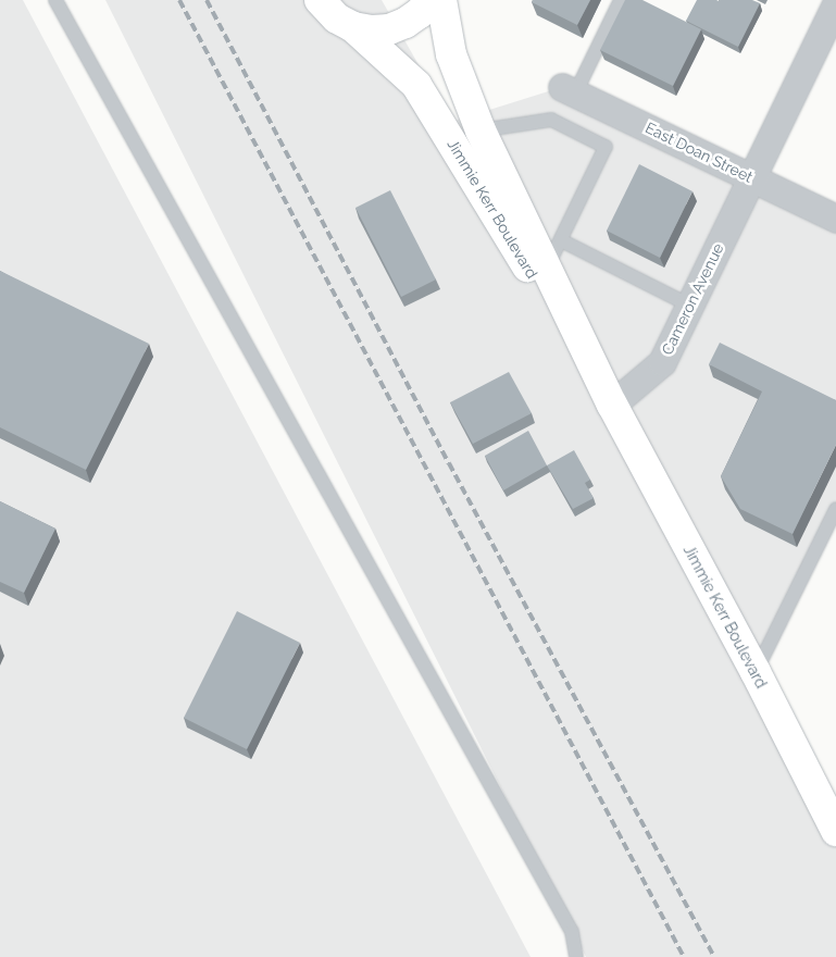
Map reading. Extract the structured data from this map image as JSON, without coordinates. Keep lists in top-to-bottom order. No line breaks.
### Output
{"streets":{"main road":["Jimmie Kerr Boulevard"],"street":["East Doan Street","Cameron Avenue"]},"crossings":[["East Doan Street","Cameron Avenue"],["Jimmie Kerr Boulevard","Cameron Avenue"]]}
